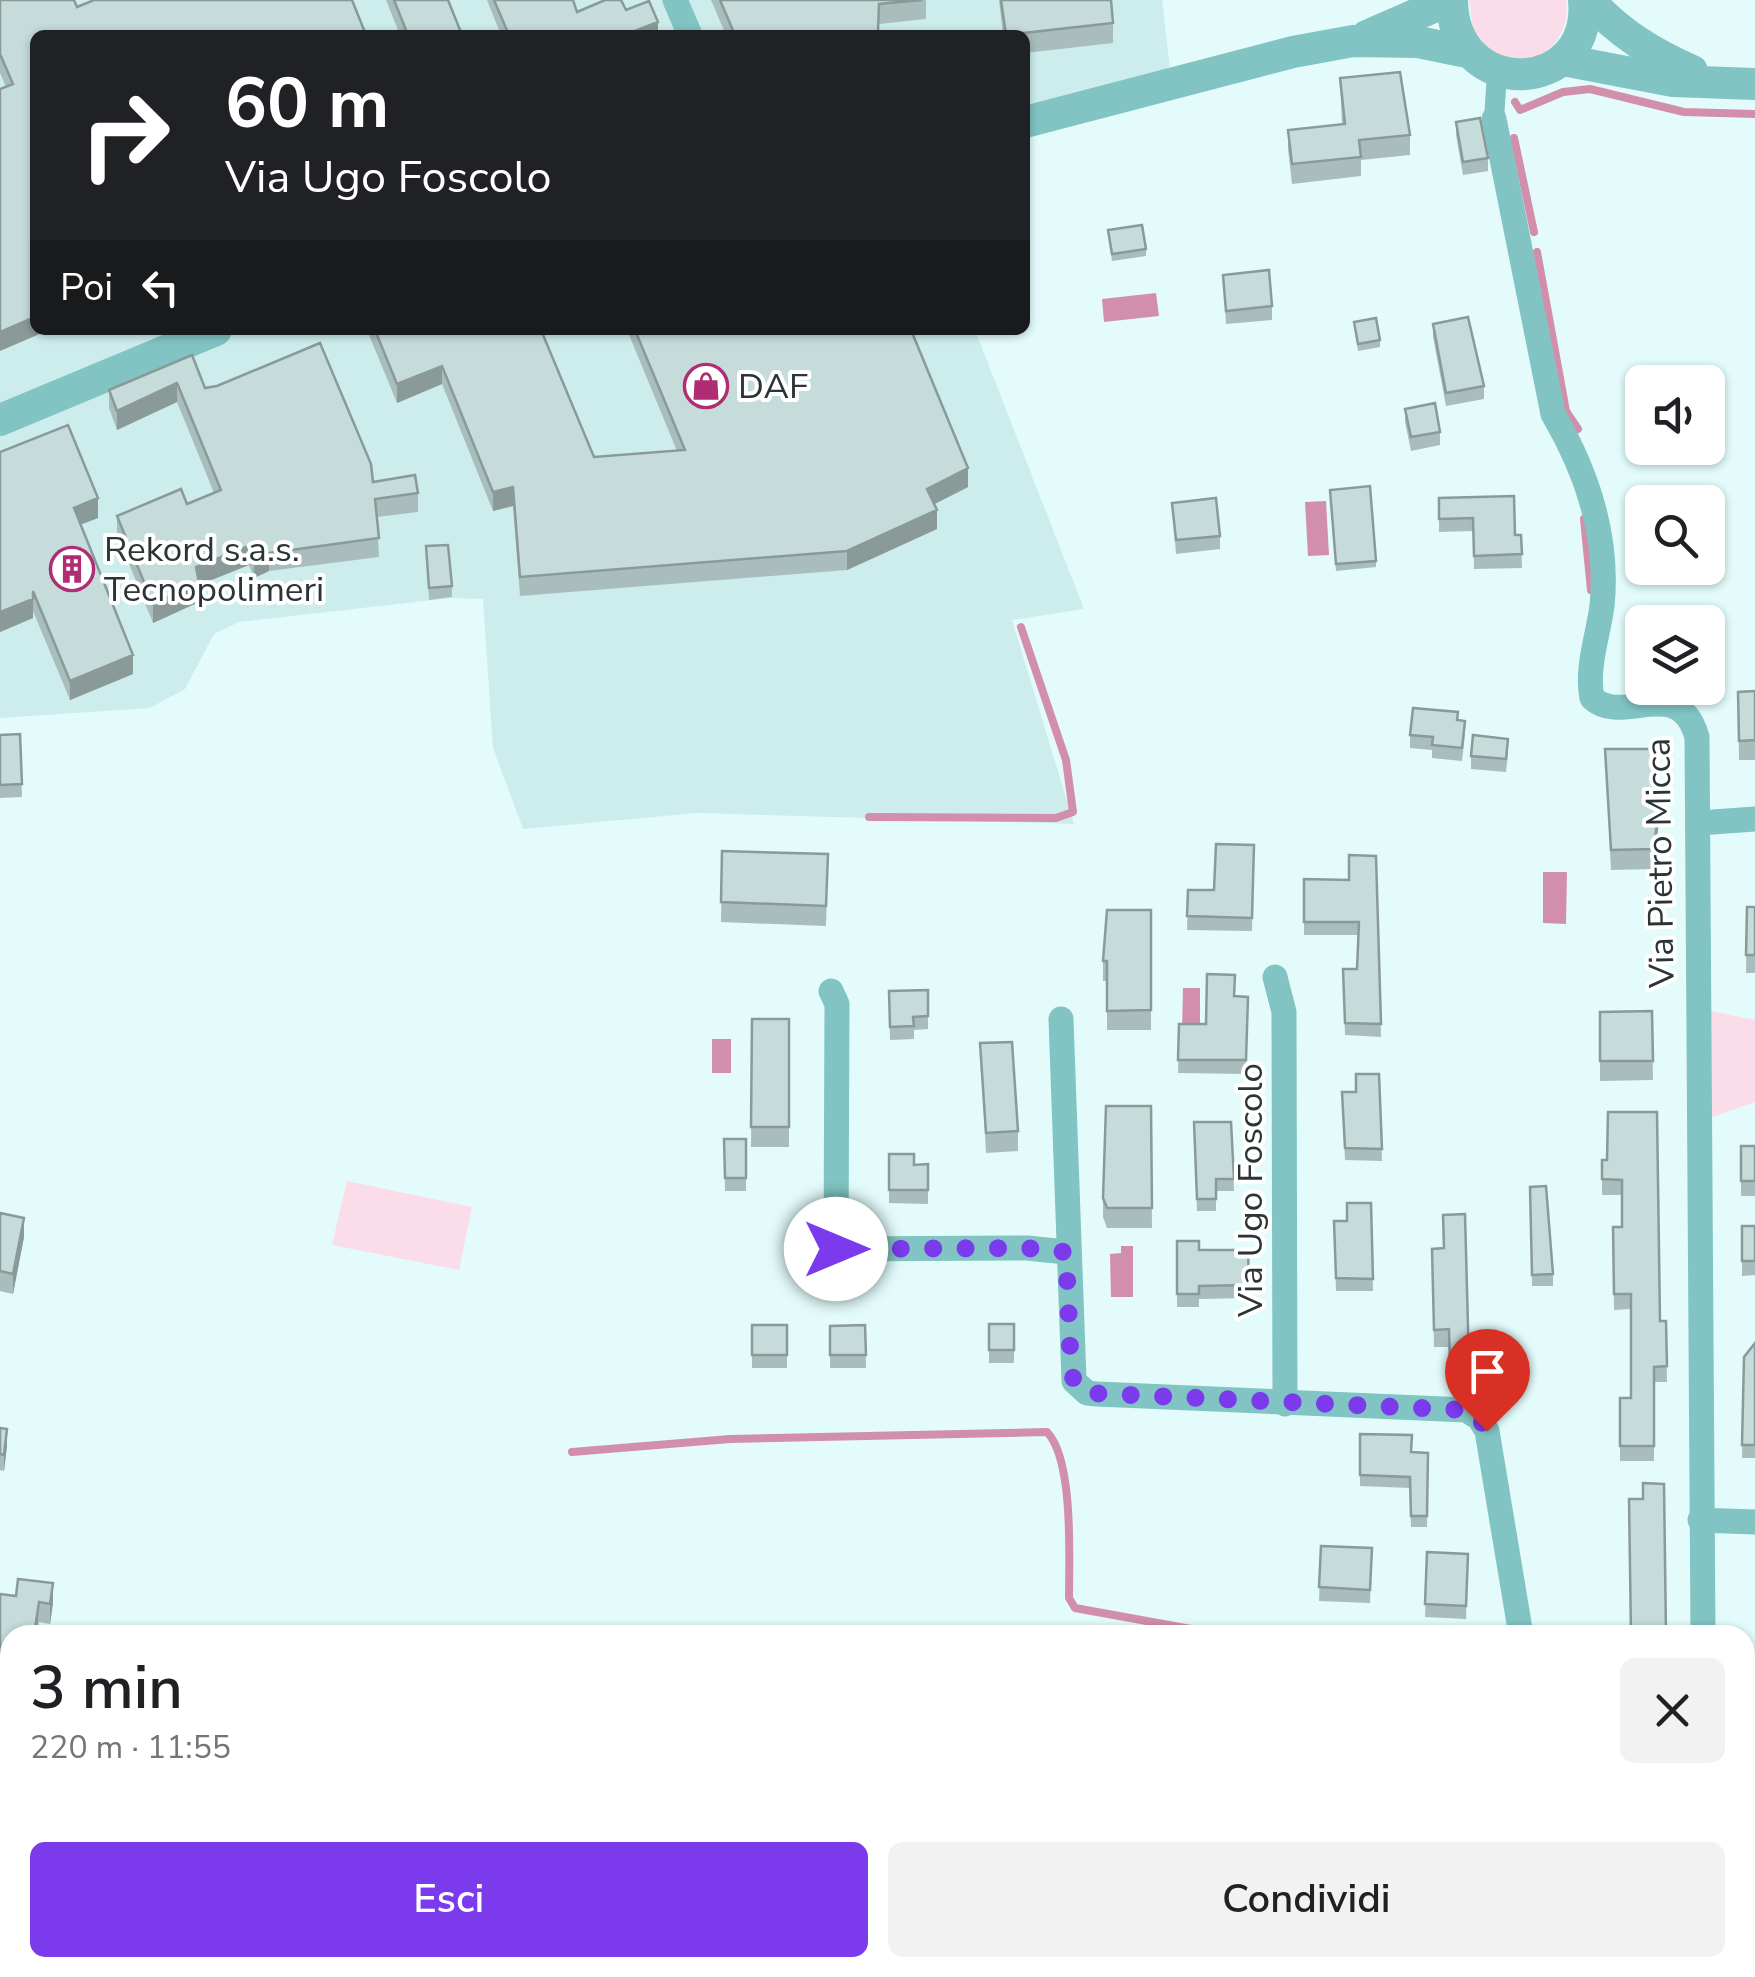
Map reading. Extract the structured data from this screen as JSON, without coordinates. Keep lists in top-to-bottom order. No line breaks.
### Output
{"streets":{"street":["Via Pietro Micca","Via Ugo Foscolo"]},"places":{"shop":["DAF"],"building":["Rekord s.a.s. Tecnopolimeri"]},"page":{"turn":["60 m","Via Ugo Foscolo"],"then":"Poi","heading":["3 min","220 m · 11:55"],"buttons":["Esci","Condividi"]}}
